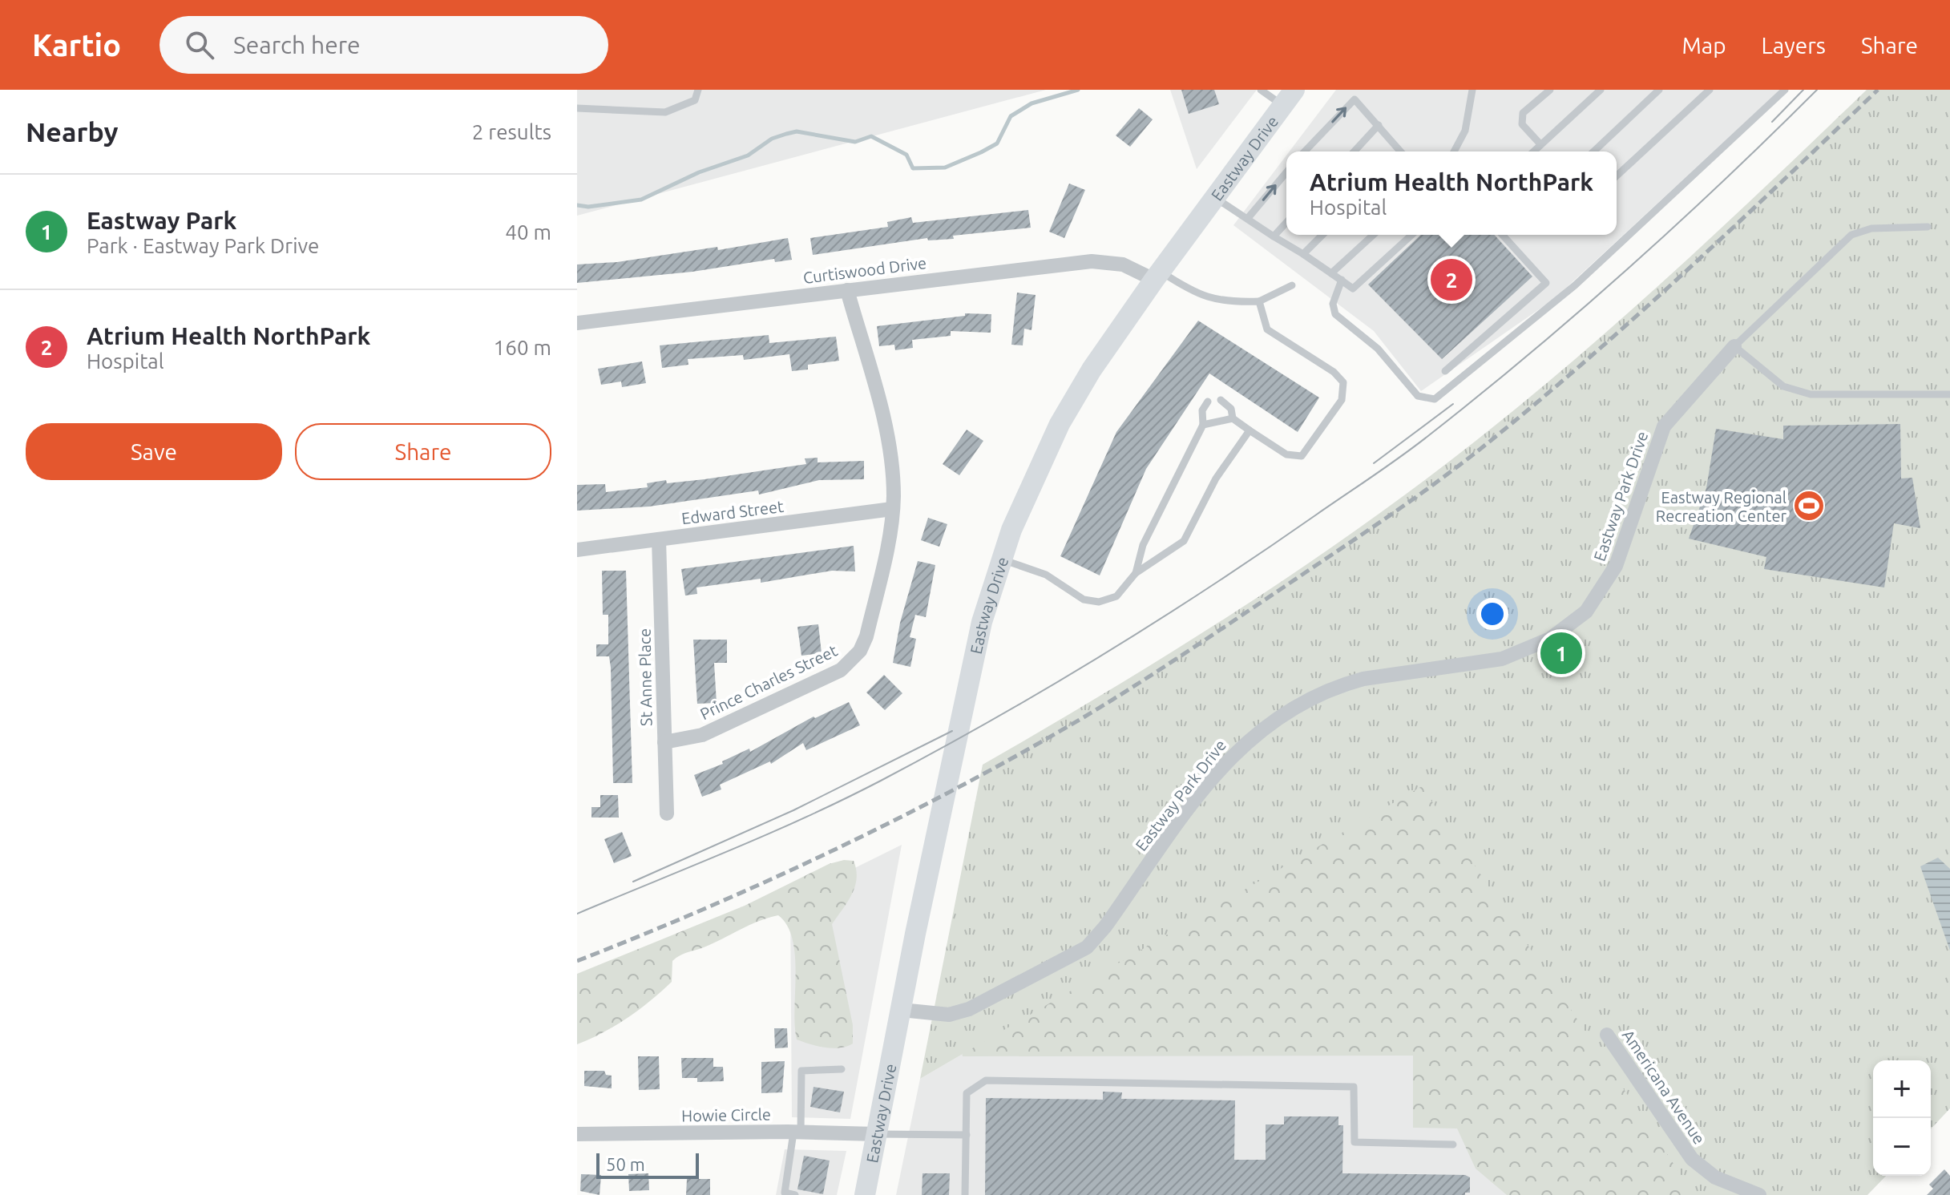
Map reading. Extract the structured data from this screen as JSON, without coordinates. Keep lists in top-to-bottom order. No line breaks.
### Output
{"streets":{"main road":["Eastway Drive"],"street":["Curtiswood Drive","Eastway Park Drive","Edward Street","St Anne Place","Prince Charles Street","Americana Avenue","Howie Circle"]},"crossings":[["Eastway Drive","Curtiswood Drive"],["Eastway Drive","Eastway Park Drive"],["Eastway Drive","Howie Circle"],["Curtiswood Drive","Prince Charles Street"],["Edward Street","St Anne Place"],["Edward Street","Prince Charles Street"],["St Anne Place","Prince Charles Street"]],"places":{"sports":["Eastway Regional Recreation Center"]},"scale_bar":"50 m","page":{"header":"Kartio","search":"Search here","nav":["Map","Layers","Share"],"heading":["Nearby","2 results"],"popup":["Atrium Health NorthPark","Hospital"],"list":[{"mark":"1","name":"Eastway Park","note":"Park · Eastway Park Drive","value":"40 m"},{"mark":"2","name":"Atrium Health NorthPark","note":"Hospital","value":"160 m"}],"pins":["2","1"],"buttons":["Save","Share"],"map_buttons":["+","−"],"scale":"50 m"}}
